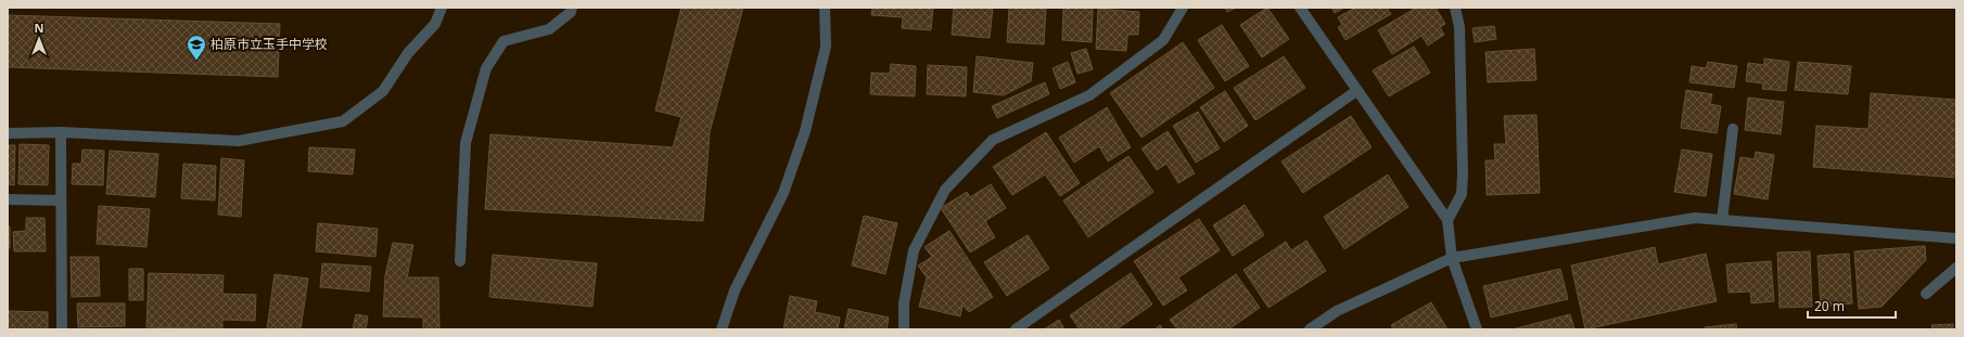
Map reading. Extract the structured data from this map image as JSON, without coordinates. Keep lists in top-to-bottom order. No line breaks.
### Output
{"places":{"school or university":["柏原市立玉手中学校"]},"scale_bar":"20 m","north":"top"}
